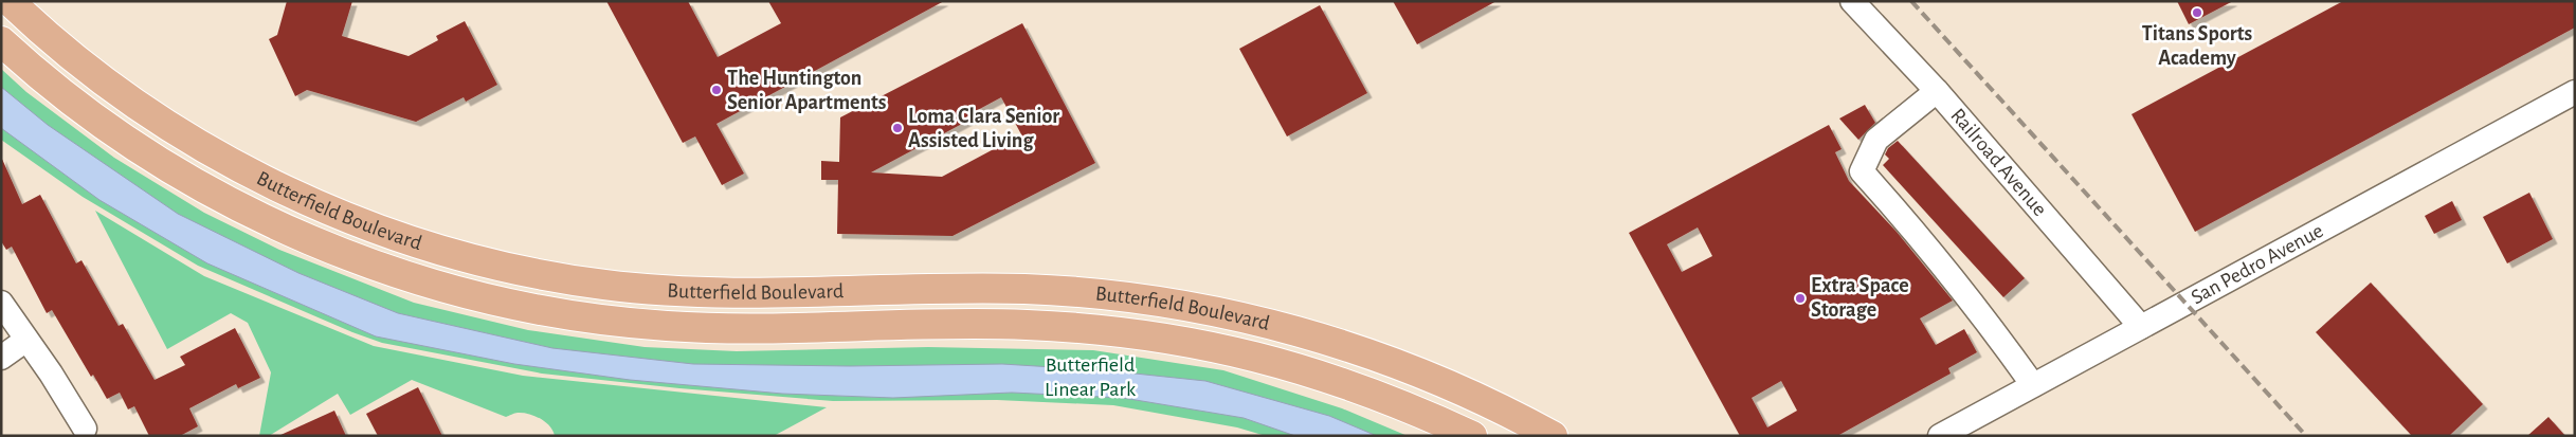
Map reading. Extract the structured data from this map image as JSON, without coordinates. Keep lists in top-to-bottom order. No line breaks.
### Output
{"streets":{"main road":["Butterfield Boulevard"],"street":["Railroad Avenue","San Pedro Avenue"]},"crossings":[["Railroad Avenue","San Pedro Avenue"]],"parks":["Butterfield Linear Park"],"places":["Titans Sports Academy","The Huntington Senior Apartments","Loma Clara Senior Assisted Living","Extra Space Storage"]}
